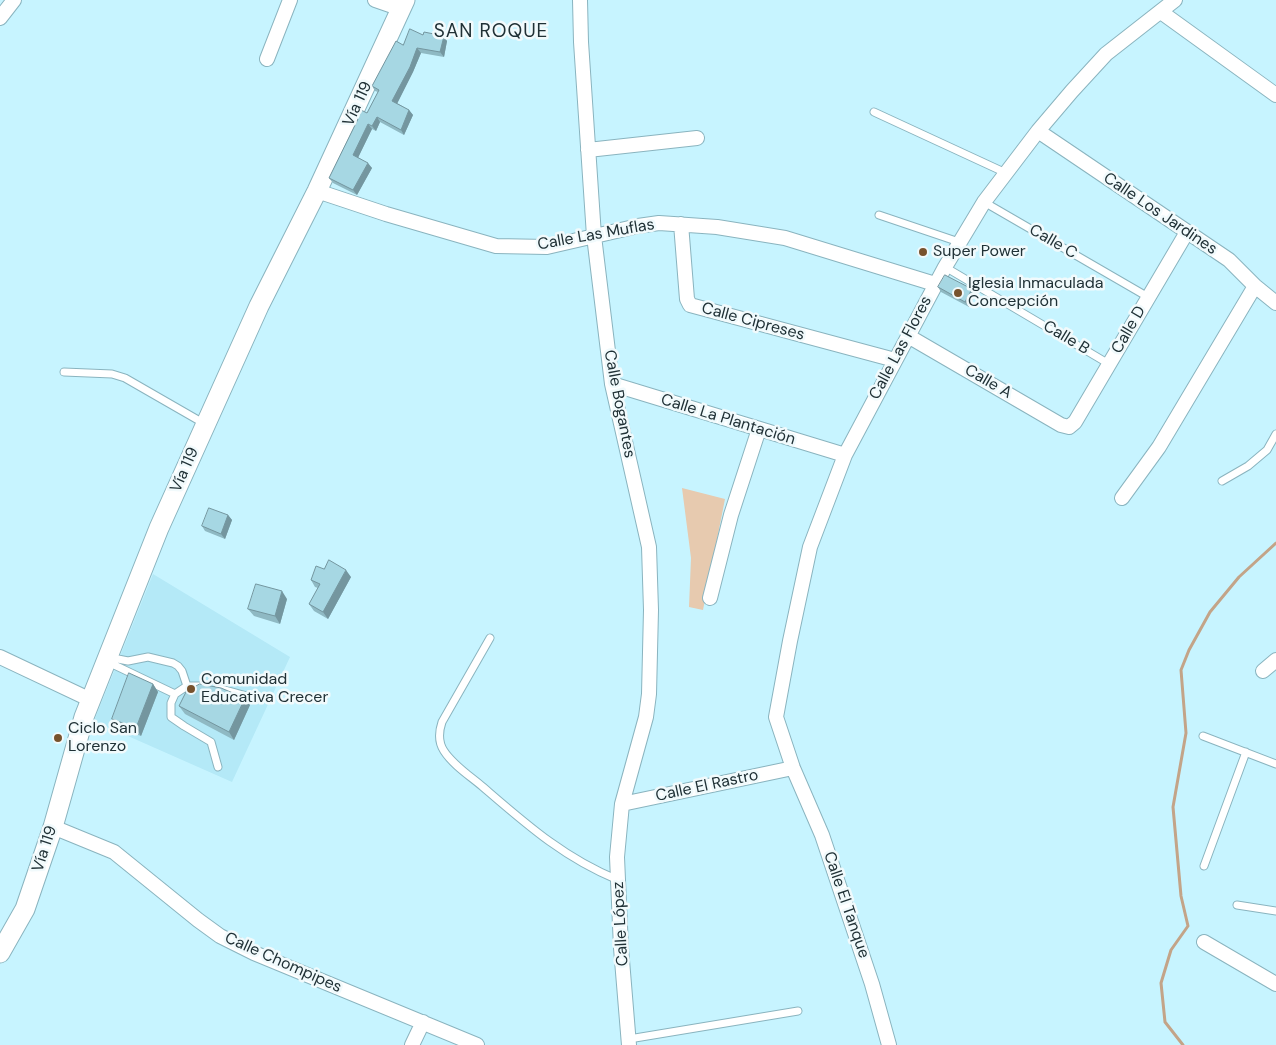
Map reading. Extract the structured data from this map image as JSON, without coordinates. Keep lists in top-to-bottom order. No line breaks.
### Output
{"streets":{"main road":["Vía 119"],"street":["Calle Los Jardines","Calle Las Muflas","Calle Cipreses","Calle D","Calle Las Flores","Calle A","Calle Bogantes","Calle La Plantación","Calle El Rastro","Calle El Tanque","Calle López","Calle Chompipes"],"lane":["Calle C","Calle B"]},"crossings":[["Vía 119","Calle Las Muflas"],["Vía 119","Calle Chompipes"],["Calle Los Jardines","Calle D"],["Calle Los Jardines","Calle Las Flores"],["Calle Las Muflas","Calle Cipreses"],["Calle Las Muflas","Calle Las Flores"],["Calle Las Muflas","Calle Bogantes"],["Calle C","Calle D"],["Calle C","Calle Las Flores"],["Calle Cipreses","Calle Las Flores"],["Calle D","Calle B"],["Calle D","Calle A"],["Calle B","Calle Las Flores"],["Calle Las Flores","Calle A"],["Calle Las Flores","Calle La Plantación"],["Calle Las Flores","Calle El Rastro"],["Calle Las Flores","Calle El Tanque"],["Calle Bogantes","Calle La Plantación"],["Calle Bogantes","Calle El Rastro"],["Calle Bogantes","Calle López"],["Calle El Rastro","Calle El Tanque"],["Calle El Rastro","Calle López"]],"districts":["SAN ROQUE"],"places":["Super Power","Iglesia Inmaculada Concepción","Comunidad Educativa Crecer","Ciclo San Lorenzo"]}
